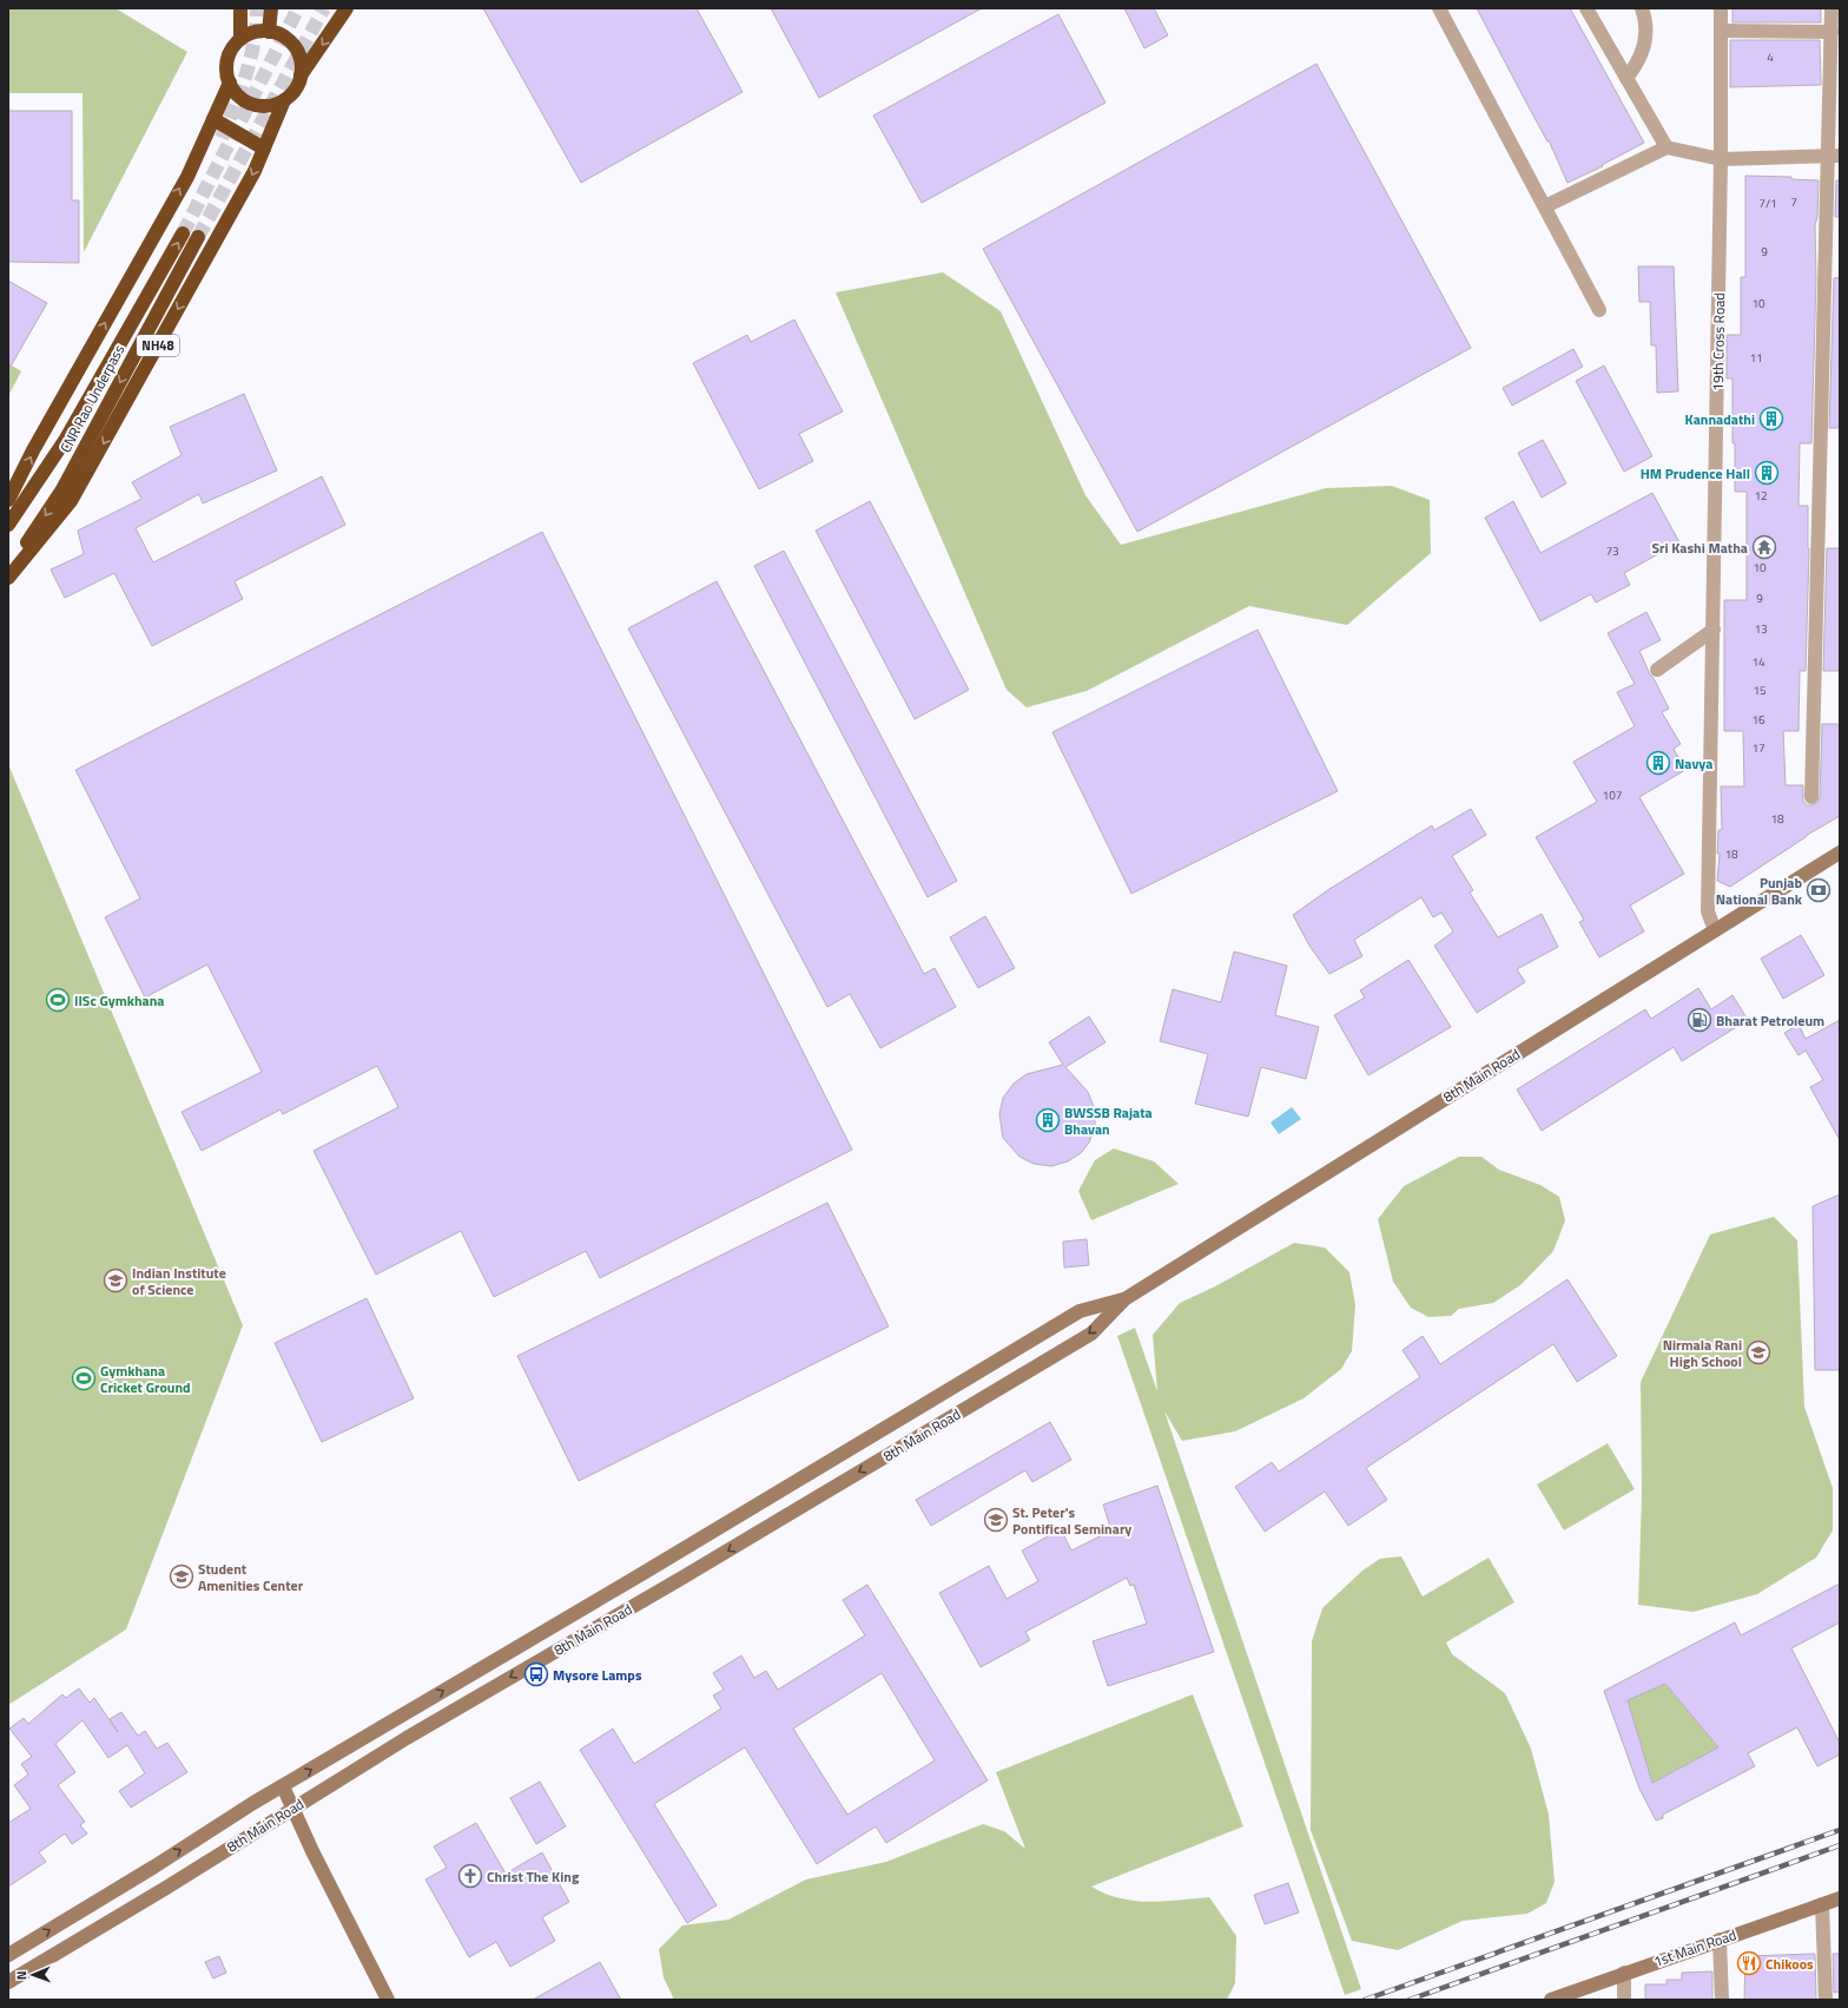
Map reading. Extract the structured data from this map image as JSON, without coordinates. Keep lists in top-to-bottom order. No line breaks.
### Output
{"streets":{"highway":["NH48","CNR Rao Underpass"],"main road":["8th Main Road","1st Main Road"],"street":["19th Cross Road"]},"crossings":[["19th Cross Road","8th Main Road"]],"places":{"building":["Kannadathi","HM Prudence Hall","Navya","BWSSB Rajata Bhavan"],"temple":["Sri Kashi Matha"],"bank":["Punjab National Bank"],"sports":["IISc Gymkhana","Gymkhana Cricket Ground"],"fuel station":["Bharat Petroleum"],"school or university":["Indian Institute of Science","Nirmala Rani High School","St. Peter's Pontifical Seminary","Student Amenities Center"],"bus stop":["Mysore Lamps"],"church":["Christ The King"],"restaurant":["Chikoos"]},"house_numbers":["4","7","7/1","9","10","11","12","73","10","9","13","14","15","16","17","107","18","18"],"north":"left"}
